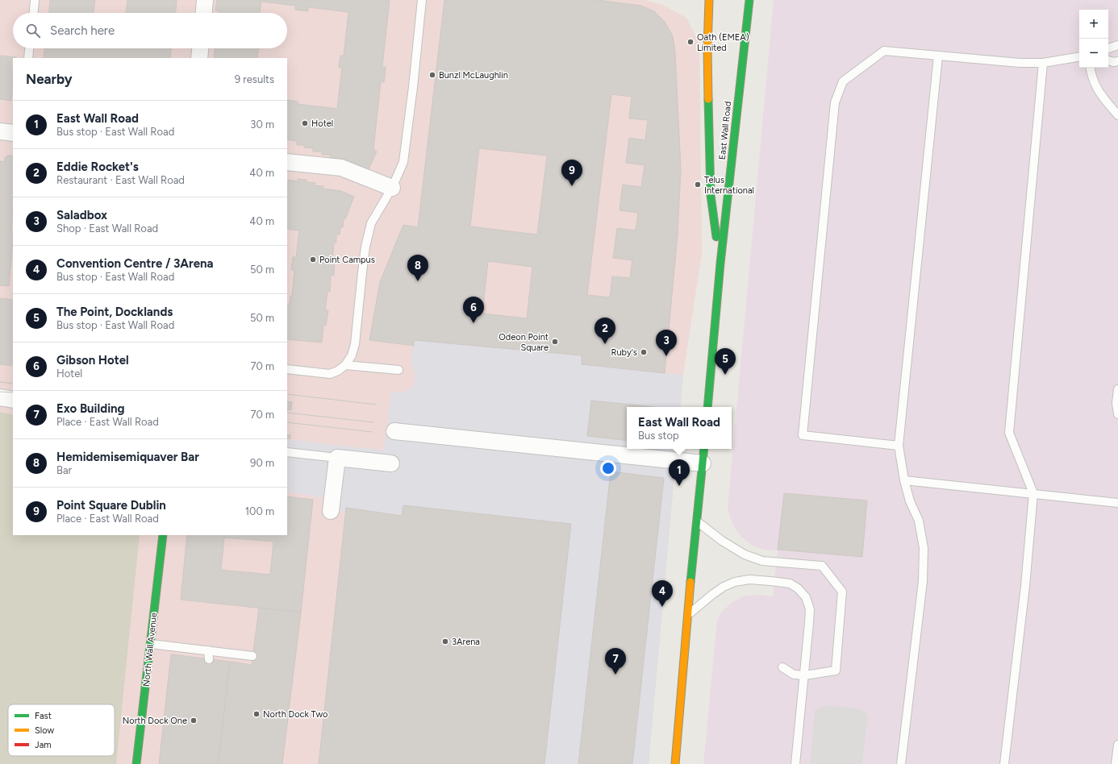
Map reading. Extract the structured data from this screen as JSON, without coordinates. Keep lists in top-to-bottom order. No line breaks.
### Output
{"streets":{"main road":["East Wall Road","North Wall Avenue"]},"places":["Oath (EMEA) Limited","Bunzl McLaughlin","Hotel","Telus International","Point Campus","Odeon Point Square","Ruby's","3Arena","North Dock Two","North Dock One"],"legend":["Fast","Slow","Jam"],"page":{"map_buttons":["+","−"],"search":"Search here","heading":["Nearby","9 results"],"list":[{"mark":"1","name":"East Wall Road","note":"Bus stop · East Wall Road","value":"30 m"},{"mark":"2","name":"Eddie Rocket's","note":"Restaurant · East Wall Road","value":"40 m"},{"mark":"3","name":"Saladbox","note":"Shop · East Wall Road","value":"40 m"},{"mark":"4","name":"Convention Centre / 3Arena","note":"Bus stop · East Wall Road","value":"50 m"},{"mark":"5","name":"The Point, Docklands","note":"Bus stop · East Wall Road","value":"50 m"},{"mark":"6","name":"Gibson Hotel","note":"Hotel","value":"70 m"},{"mark":"7","name":"Exo Building","note":"Place · East Wall Road","value":"70 m"},{"mark":"8","name":"Hemidemisemiquaver Bar","note":"Bar","value":"90 m"},{"mark":"9","name":"Point Square Dublin","note":"Place · East Wall Road","value":"100 m"}],"pins":["9","8","6","2","3","5","1","4","7"],"popup":["East Wall Road","Bus stop"]}}
